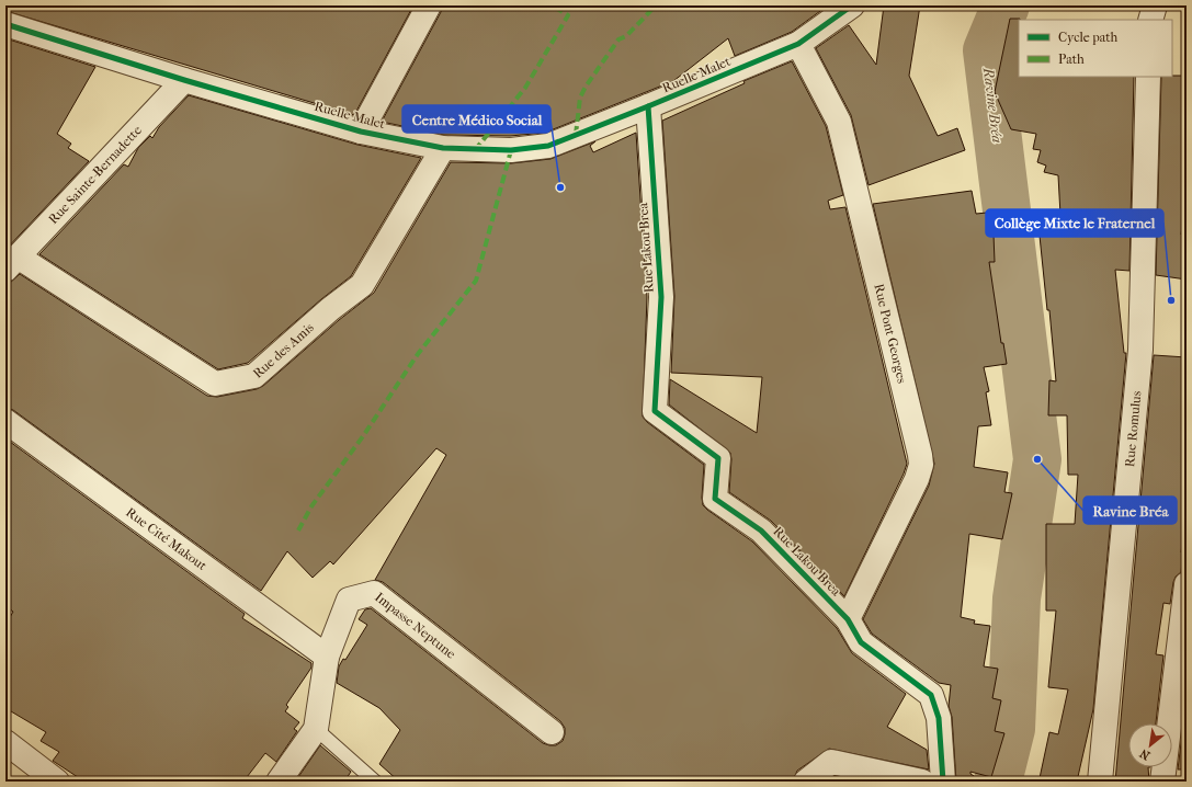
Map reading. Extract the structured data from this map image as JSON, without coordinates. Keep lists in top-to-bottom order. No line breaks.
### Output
{"streets":{"street":["Ruelle Malet","Rue Sainte-Bernadette","Rue Lakou Brea","Rue Pont Georges","Rue des Amis","Rue Romulus","Rue Cité Makout","Impasse Neptune"]},"crossings":[["Ruelle Malet","Rue Sainte-Bernadette"],["Ruelle Malet","Rue Lakou Brea"],["Ruelle Malet","Rue Pont Georges"],["Ruelle Malet","Rue des Amis"],["Rue Sainte-Bernadette","Rue des Amis"],["Rue Lakou Brea","Rue Pont Georges"],["Rue Cité Makout","Impasse Neptune"]],"water":["Ravine Bréa"],"places":["Centre Médico Social","Collège Mixte le Fraternel","Ravine Bréa"],"legend":["Cycle path","Path"],"north":"bottom left"}
